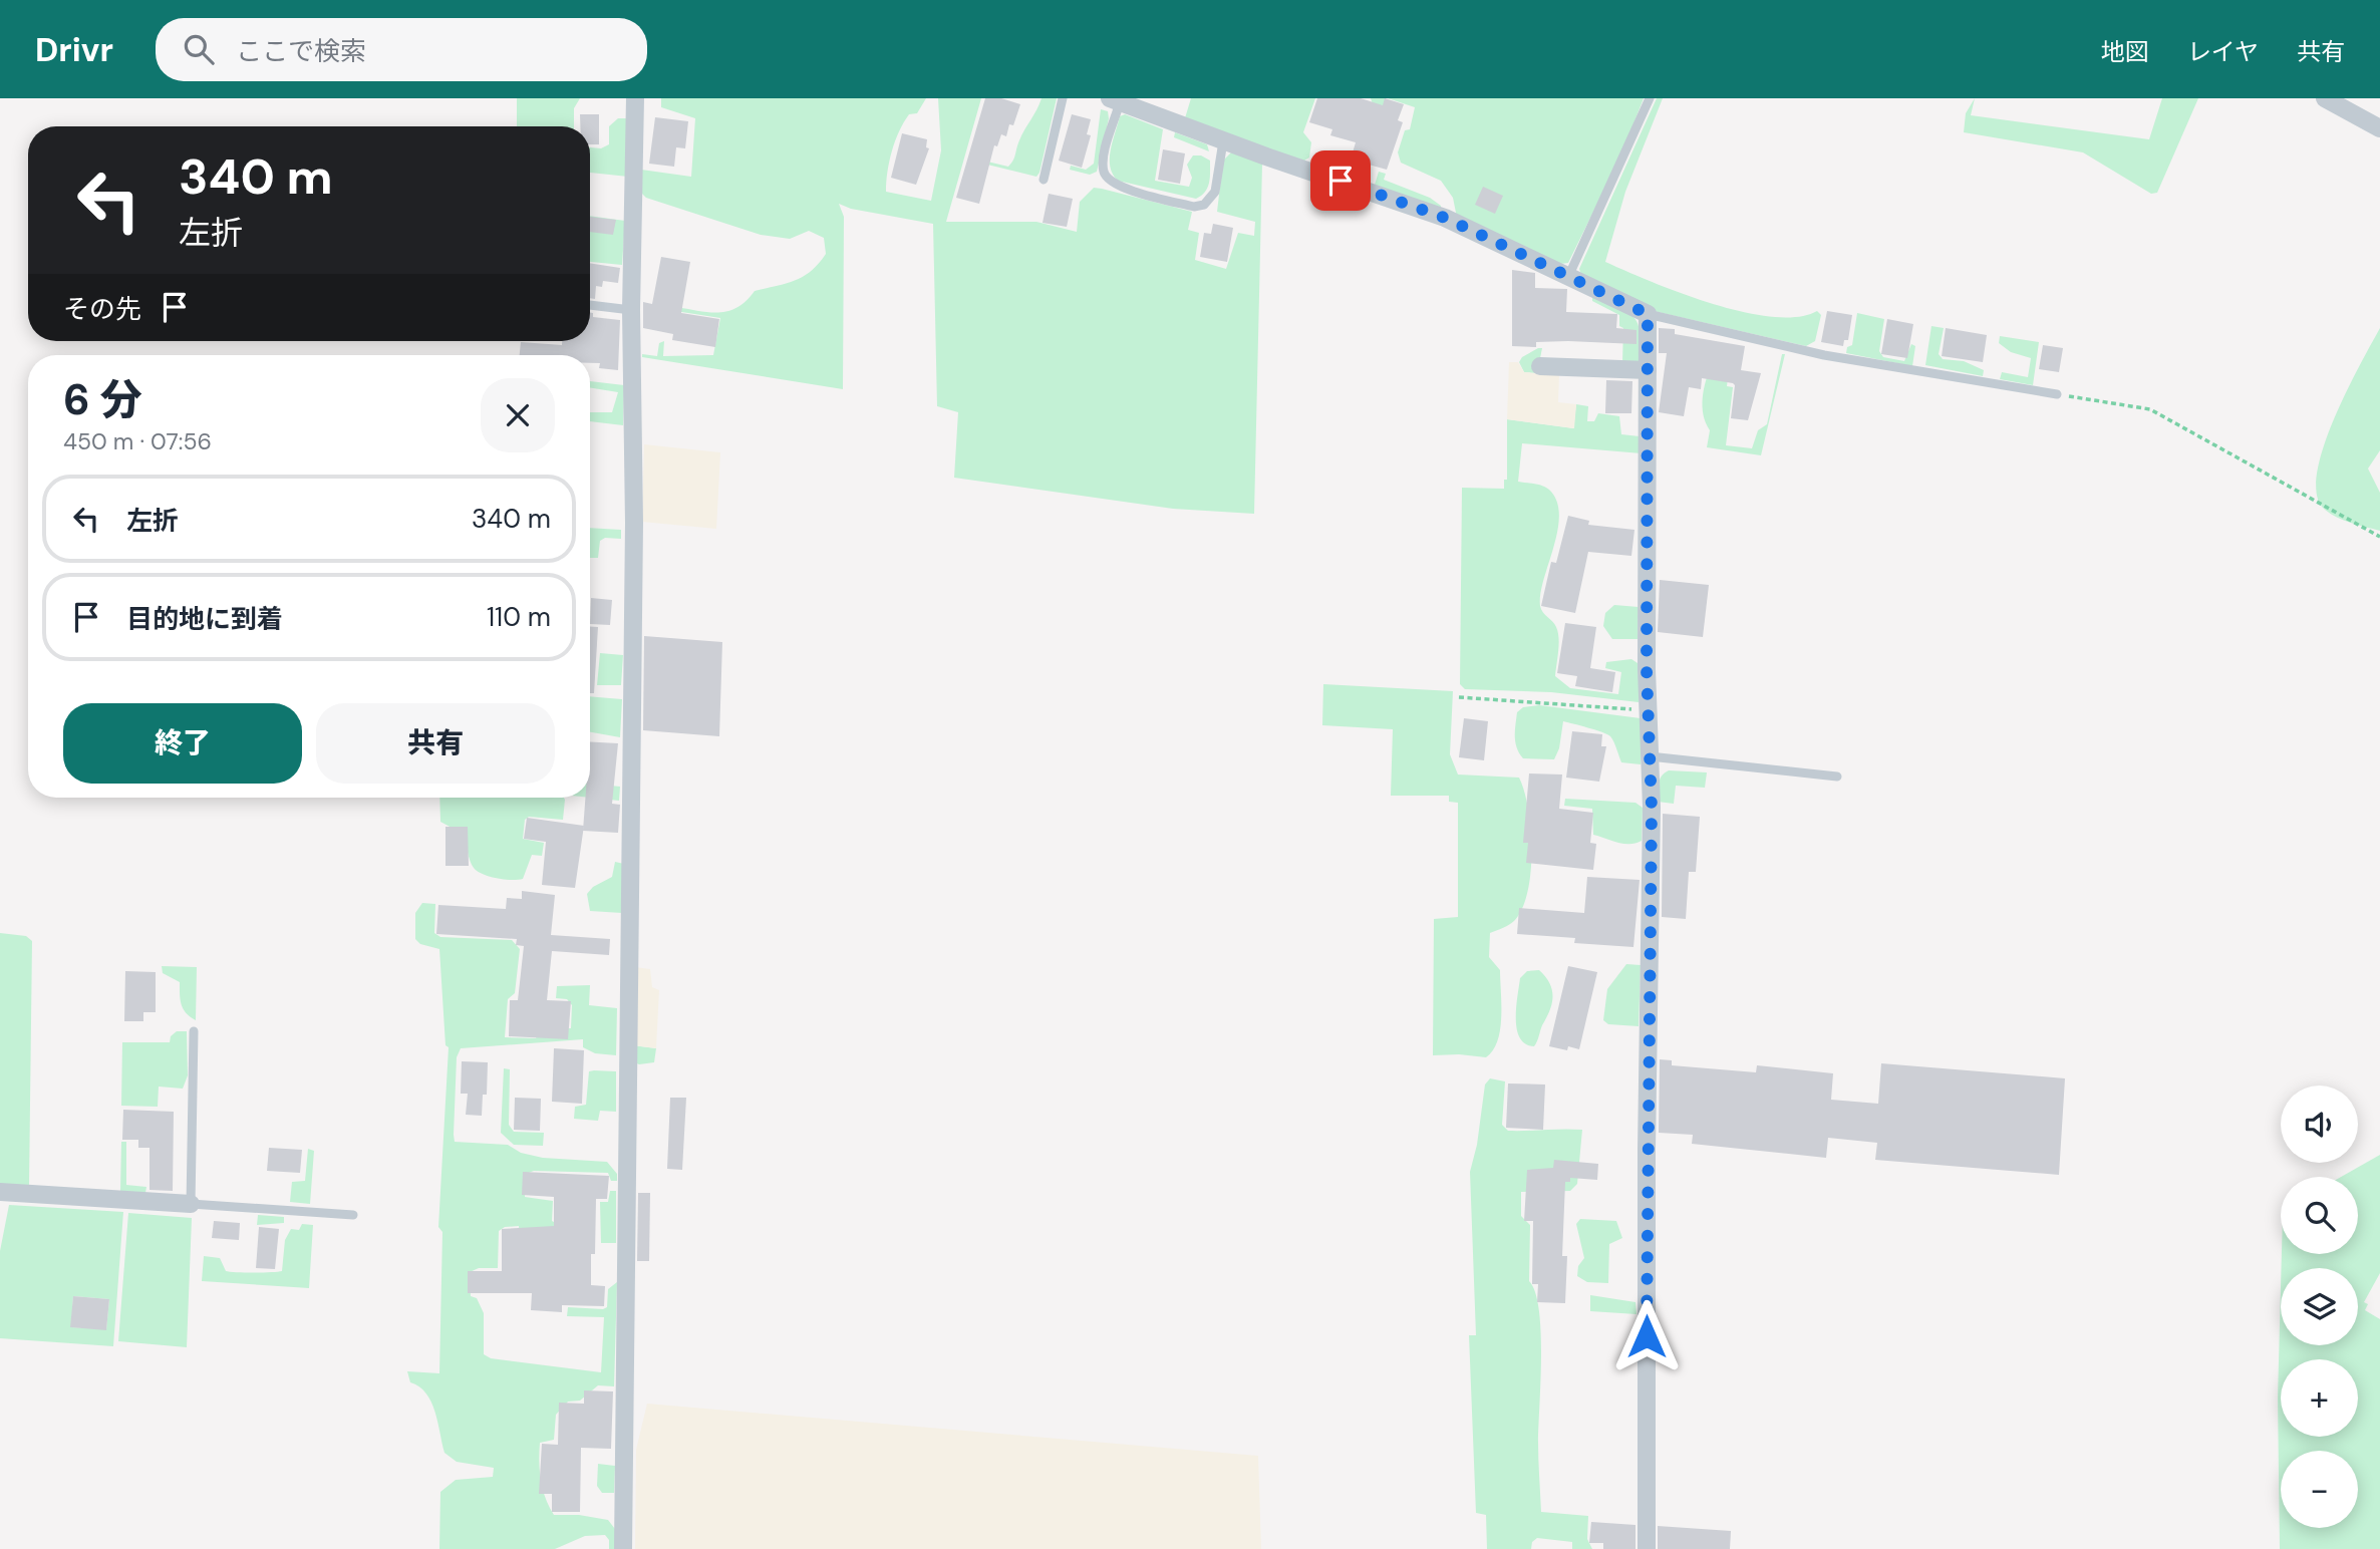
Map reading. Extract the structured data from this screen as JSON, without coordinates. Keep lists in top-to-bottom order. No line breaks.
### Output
{"page":{"header":"Drivr","search":"ここで検索","nav":["地図","レイヤ","共有"],"turn":["340 m","左折"],"then":"その先","heading":["6 分","450 m · 07:56"],"list":[{"name":"左折","value":"340 m"},{"name":"目的地に到着","value":"110 m"}],"buttons":["終了","共有"],"map_buttons":["+","−"]}}
